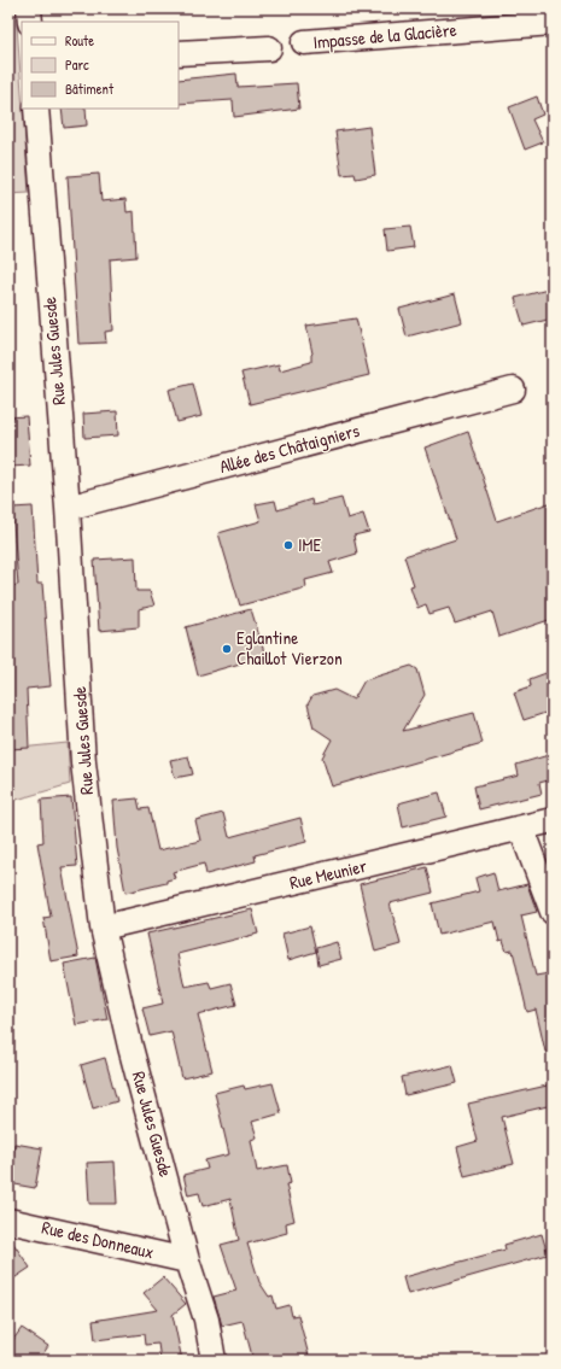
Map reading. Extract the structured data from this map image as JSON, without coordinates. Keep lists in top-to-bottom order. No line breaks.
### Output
{"streets":{"street":["Impasse de la Glacière","Rue Jules Guesde","Allée des Châtaigniers","Rue Meunier","Rue des Donneaux"]},"crossings":[["Rue Jules Guesde","Allée des Châtaigniers"],["Rue Jules Guesde","Rue Meunier"],["Rue Jules Guesde","Rue des Donneaux"]],"places":["IME","Eglantine Chaillot Vierzon"],"legend":["Route","Parc","Bâtiment"]}
